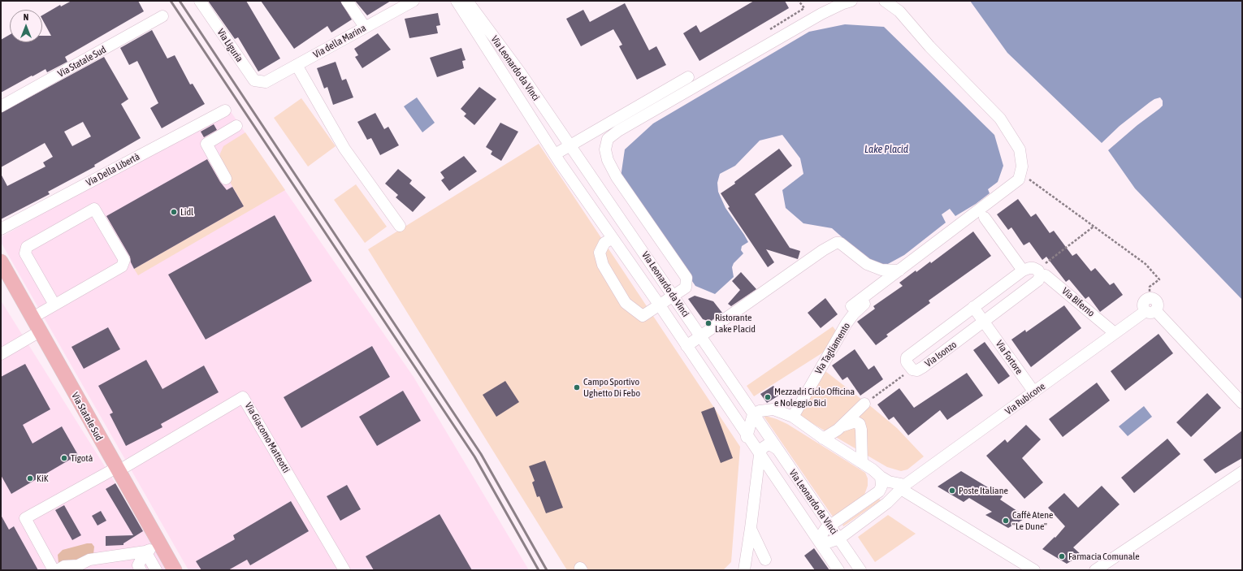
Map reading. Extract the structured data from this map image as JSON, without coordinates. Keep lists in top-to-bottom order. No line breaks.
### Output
{"streets":{"main road":["Via Statale Sud"],"street":["Via della Marina","Via Liguria","Via Leonardo da Vinci","Via Della Libertà","Via Biferno","Via Tagliamento","Via Isonzo","Via Fortore","Via Rubicone","Via Giacomo Matteotti"]},"crossings":[["Via della Marina","Via Liguria"],["Via Statale Sud","Via Giacomo Matteotti"],["Via Leonardo da Vinci","Via Rubicone"],["Via Biferno","Via Isonzo"],["Via Biferno","Via Rubicone"],["Via Isonzo","Via Fortore"],["Via Fortore","Via Rubicone"]],"water":["Lake Placid"],"places":["Lidl","Ristorante Lake Placid","Campo Sportivo Ughetto Di Febo","Mezzadri Ciclo Officina e Noleggio Bici","Tigotà","KiK","Poste Italiane","Caffè Atene \"Le Dune\"","Farmacia Comunale"],"north":"top"}
